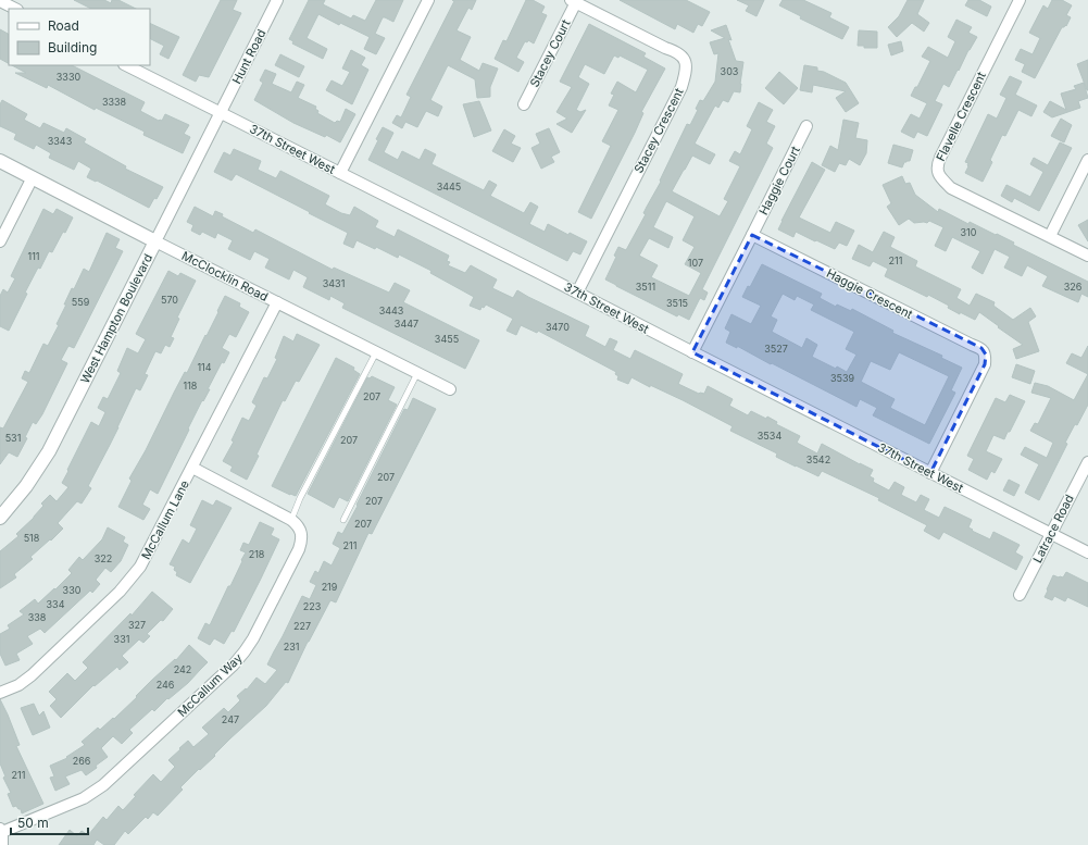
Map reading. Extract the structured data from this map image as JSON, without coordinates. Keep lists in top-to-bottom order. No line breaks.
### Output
{"streets":{"street":["Stacey Court","Hunt Road","Flavelle Crescent","Stacey Crescent","37th Street West","Haggie Court","McClocklin Road","Haggie Crescent","West Hampton Boulevard","McCallum Lane","Latrace Road","McCallum Way"]},"crossings":[["Stacey Court","Stacey Crescent"],["Hunt Road","37th Street West"],["Hunt Road","West Hampton Boulevard"],["Stacey Crescent","37th Street West"],["37th Street West","Haggie Crescent"],["37th Street West","West Hampton Boulevard"],["37th Street West","Latrace Road"],["Haggie Court","Haggie Crescent"],["McClocklin Road","West Hampton Boulevard"],["McClocklin Road","McCallum Lane"]],"house_numbers":["303","3330","3338","3343","3445","310","111","211","107","3431","3511","326","570","559","3515","3443","3447","3470","3455","3527","114","3539","118","207","3534","531","207","3542","207","207","207","518","211","218","322","219","330","334","223","338","327","227","331","231","242","246","247","266","211"],"legend":["Road","Building"],"scale_bar":"50 m"}
